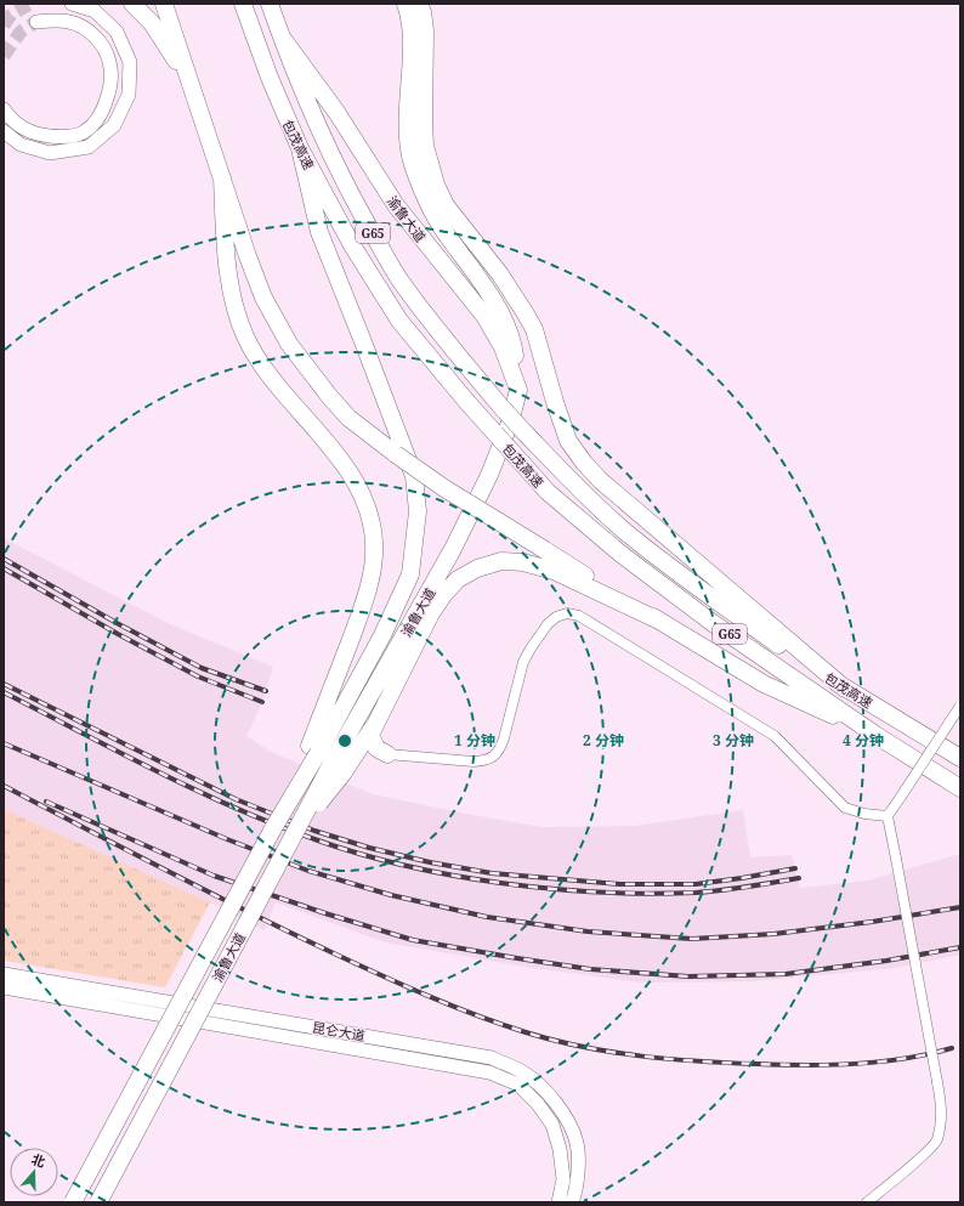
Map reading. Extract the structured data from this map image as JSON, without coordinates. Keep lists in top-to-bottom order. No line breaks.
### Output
{"streets":{"highway":["包茂高速","渝鲁大道","G65"],"street":["昆仑大道"]},"crossings":[["包茂高速","渝鲁大道"]],"north":"top","rings":["1 分钟","2 分钟","3 分钟","4 分钟"]}
